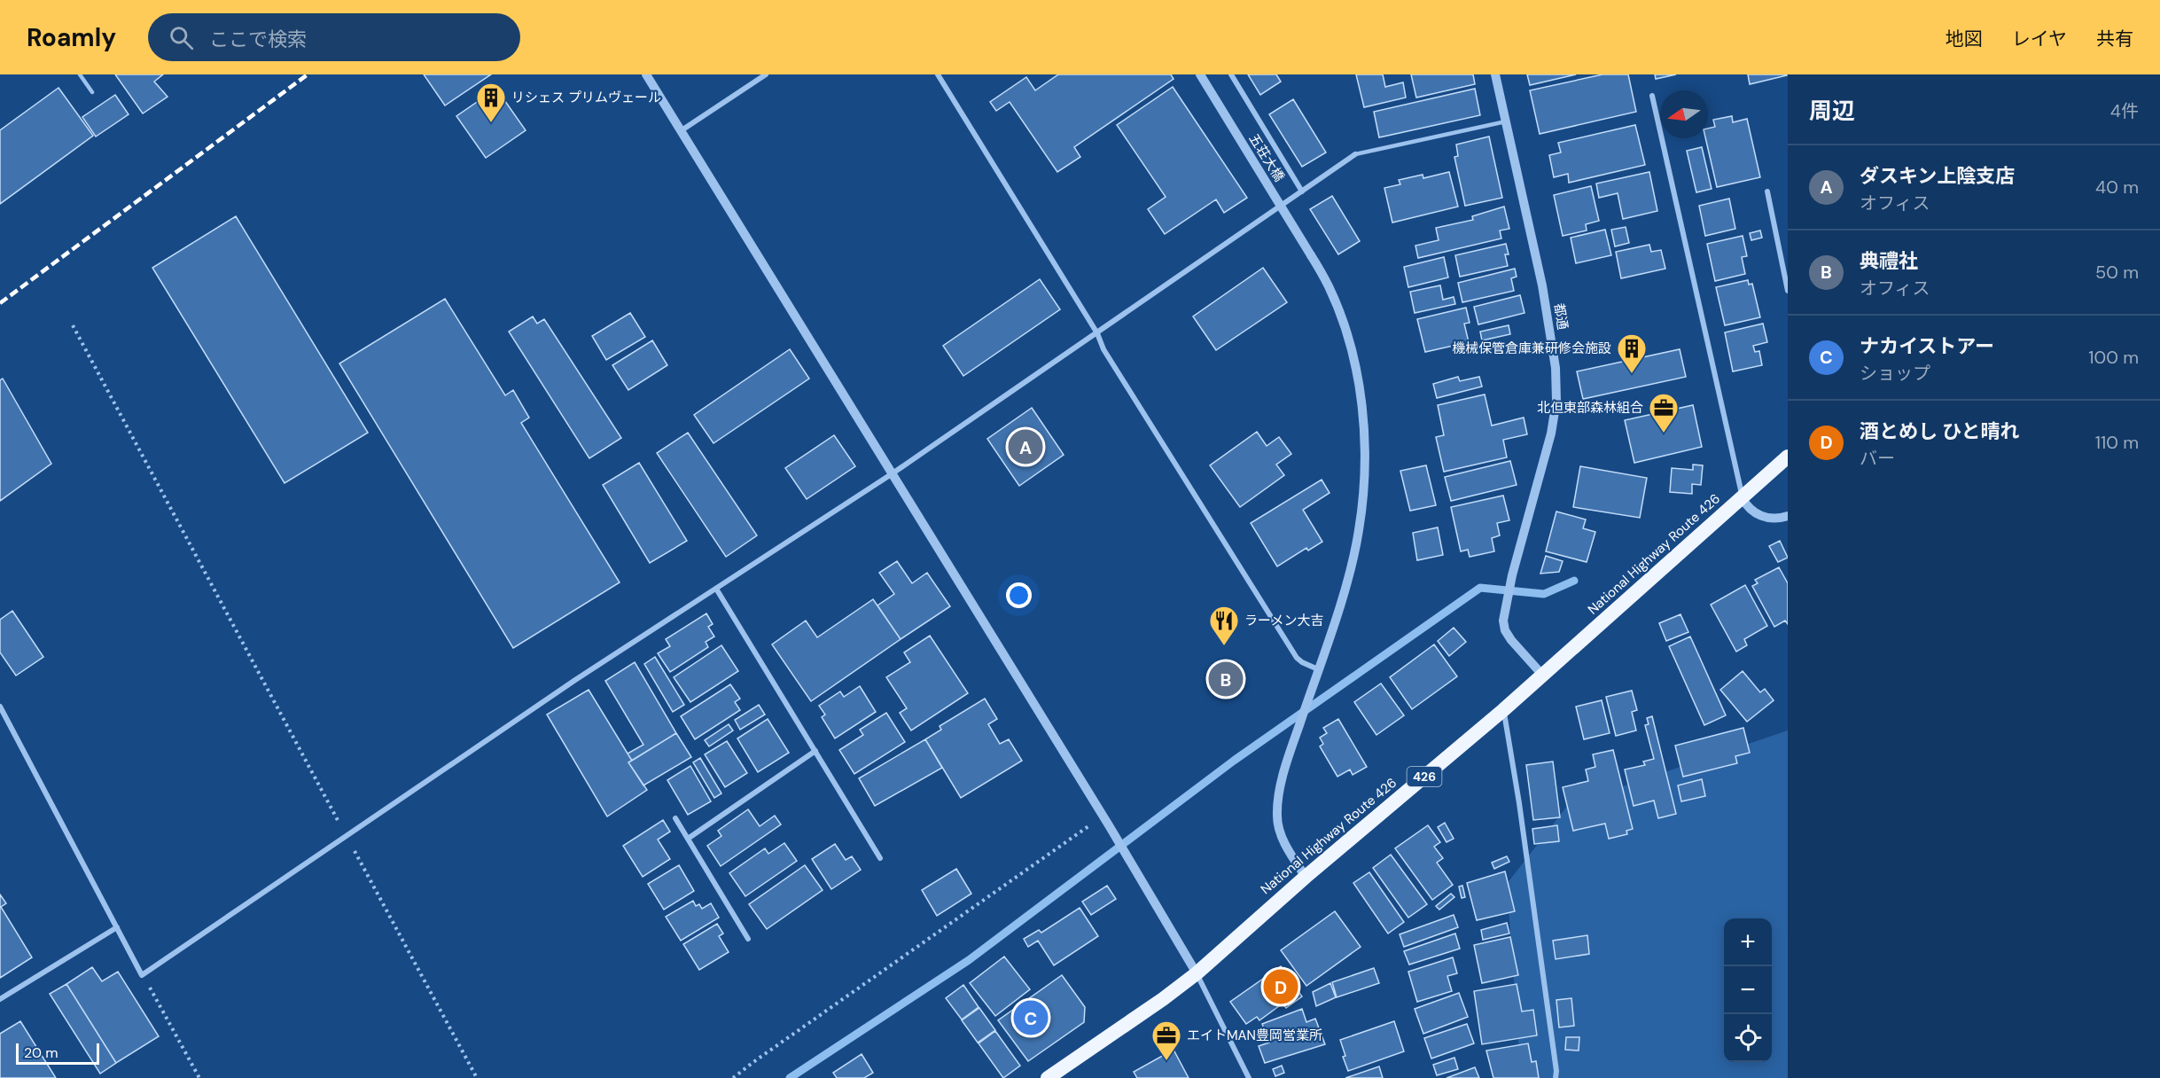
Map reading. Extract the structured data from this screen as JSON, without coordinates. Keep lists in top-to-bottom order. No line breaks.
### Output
{"streets":{"highway":["National Highway Route 426","426"],"street":["五荘大橋","都通"]},"crossings":[["五荘大橋","National Highway Route 426"],["都通","National Highway Route 426"]],"places":{"building":["リシェス プリムヴェール","機械保管倉庫兼研修会施設"],"office":["北但東部森林組合","エイトMAN豊岡営業所"],"restaurant":["ラーメン大吉"]},"scale_bar":"20 m","north":"left","page":{"header":"Roamly","search":"ここで検索","nav":["地図","レイヤ","共有"],"heading":["周辺","4件"],"list":[{"mark":"A","name":"ダスキン上陰支店","note":"オフィス","value":"40 m"},{"mark":"B","name":"典禮社","note":"オフィス","value":"50 m"},{"mark":"C","name":"ナカイストアー","note":"ショップ","value":"100 m"},{"mark":"D","name":"酒とめし ひと晴れ","note":"バー","value":"110 m"}],"pins":["A","B","D","C"],"map_buttons":["+","−"],"scale":"20 m"}}
